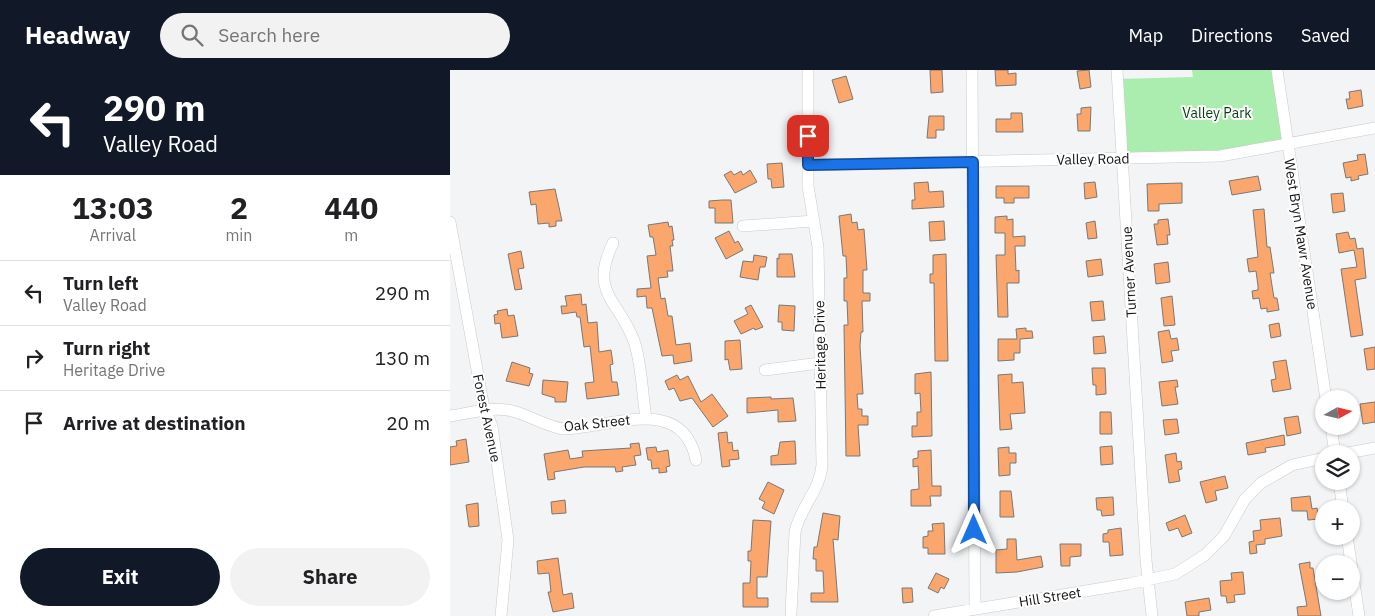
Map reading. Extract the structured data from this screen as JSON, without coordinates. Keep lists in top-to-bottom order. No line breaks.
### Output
{"streets":{"street":["Valley Road","West Bryn Mawr Avenue","Turner Avenue","Heritage Drive","Forest Avenue","Oak Street","Hill Street"]},"crossings":[["Valley Road","West Bryn Mawr Avenue"],["Valley Road","Turner Avenue"],["Valley Road","Heritage Drive"],["Turner Avenue","Hill Street"],["Forest Avenue","Oak Street"]],"parks":["Valley Park"],"north":"right","page":{"header":"Headway","search":"Search here","nav":["Map","Directions","Saved"],"turn":["290 m","Valley Road"],"eta":["13:03","Arrival","2","min","440","m"],"list":[{"name":"Turn left","note":"Valley Road","value":"290 m"},{"name":"Turn right","note":"Heritage Drive","value":"130 m"},{"name":"Arrive at destination","value":"20 m"}],"map_buttons":["+","−"],"buttons":["Exit","Share"]}}
